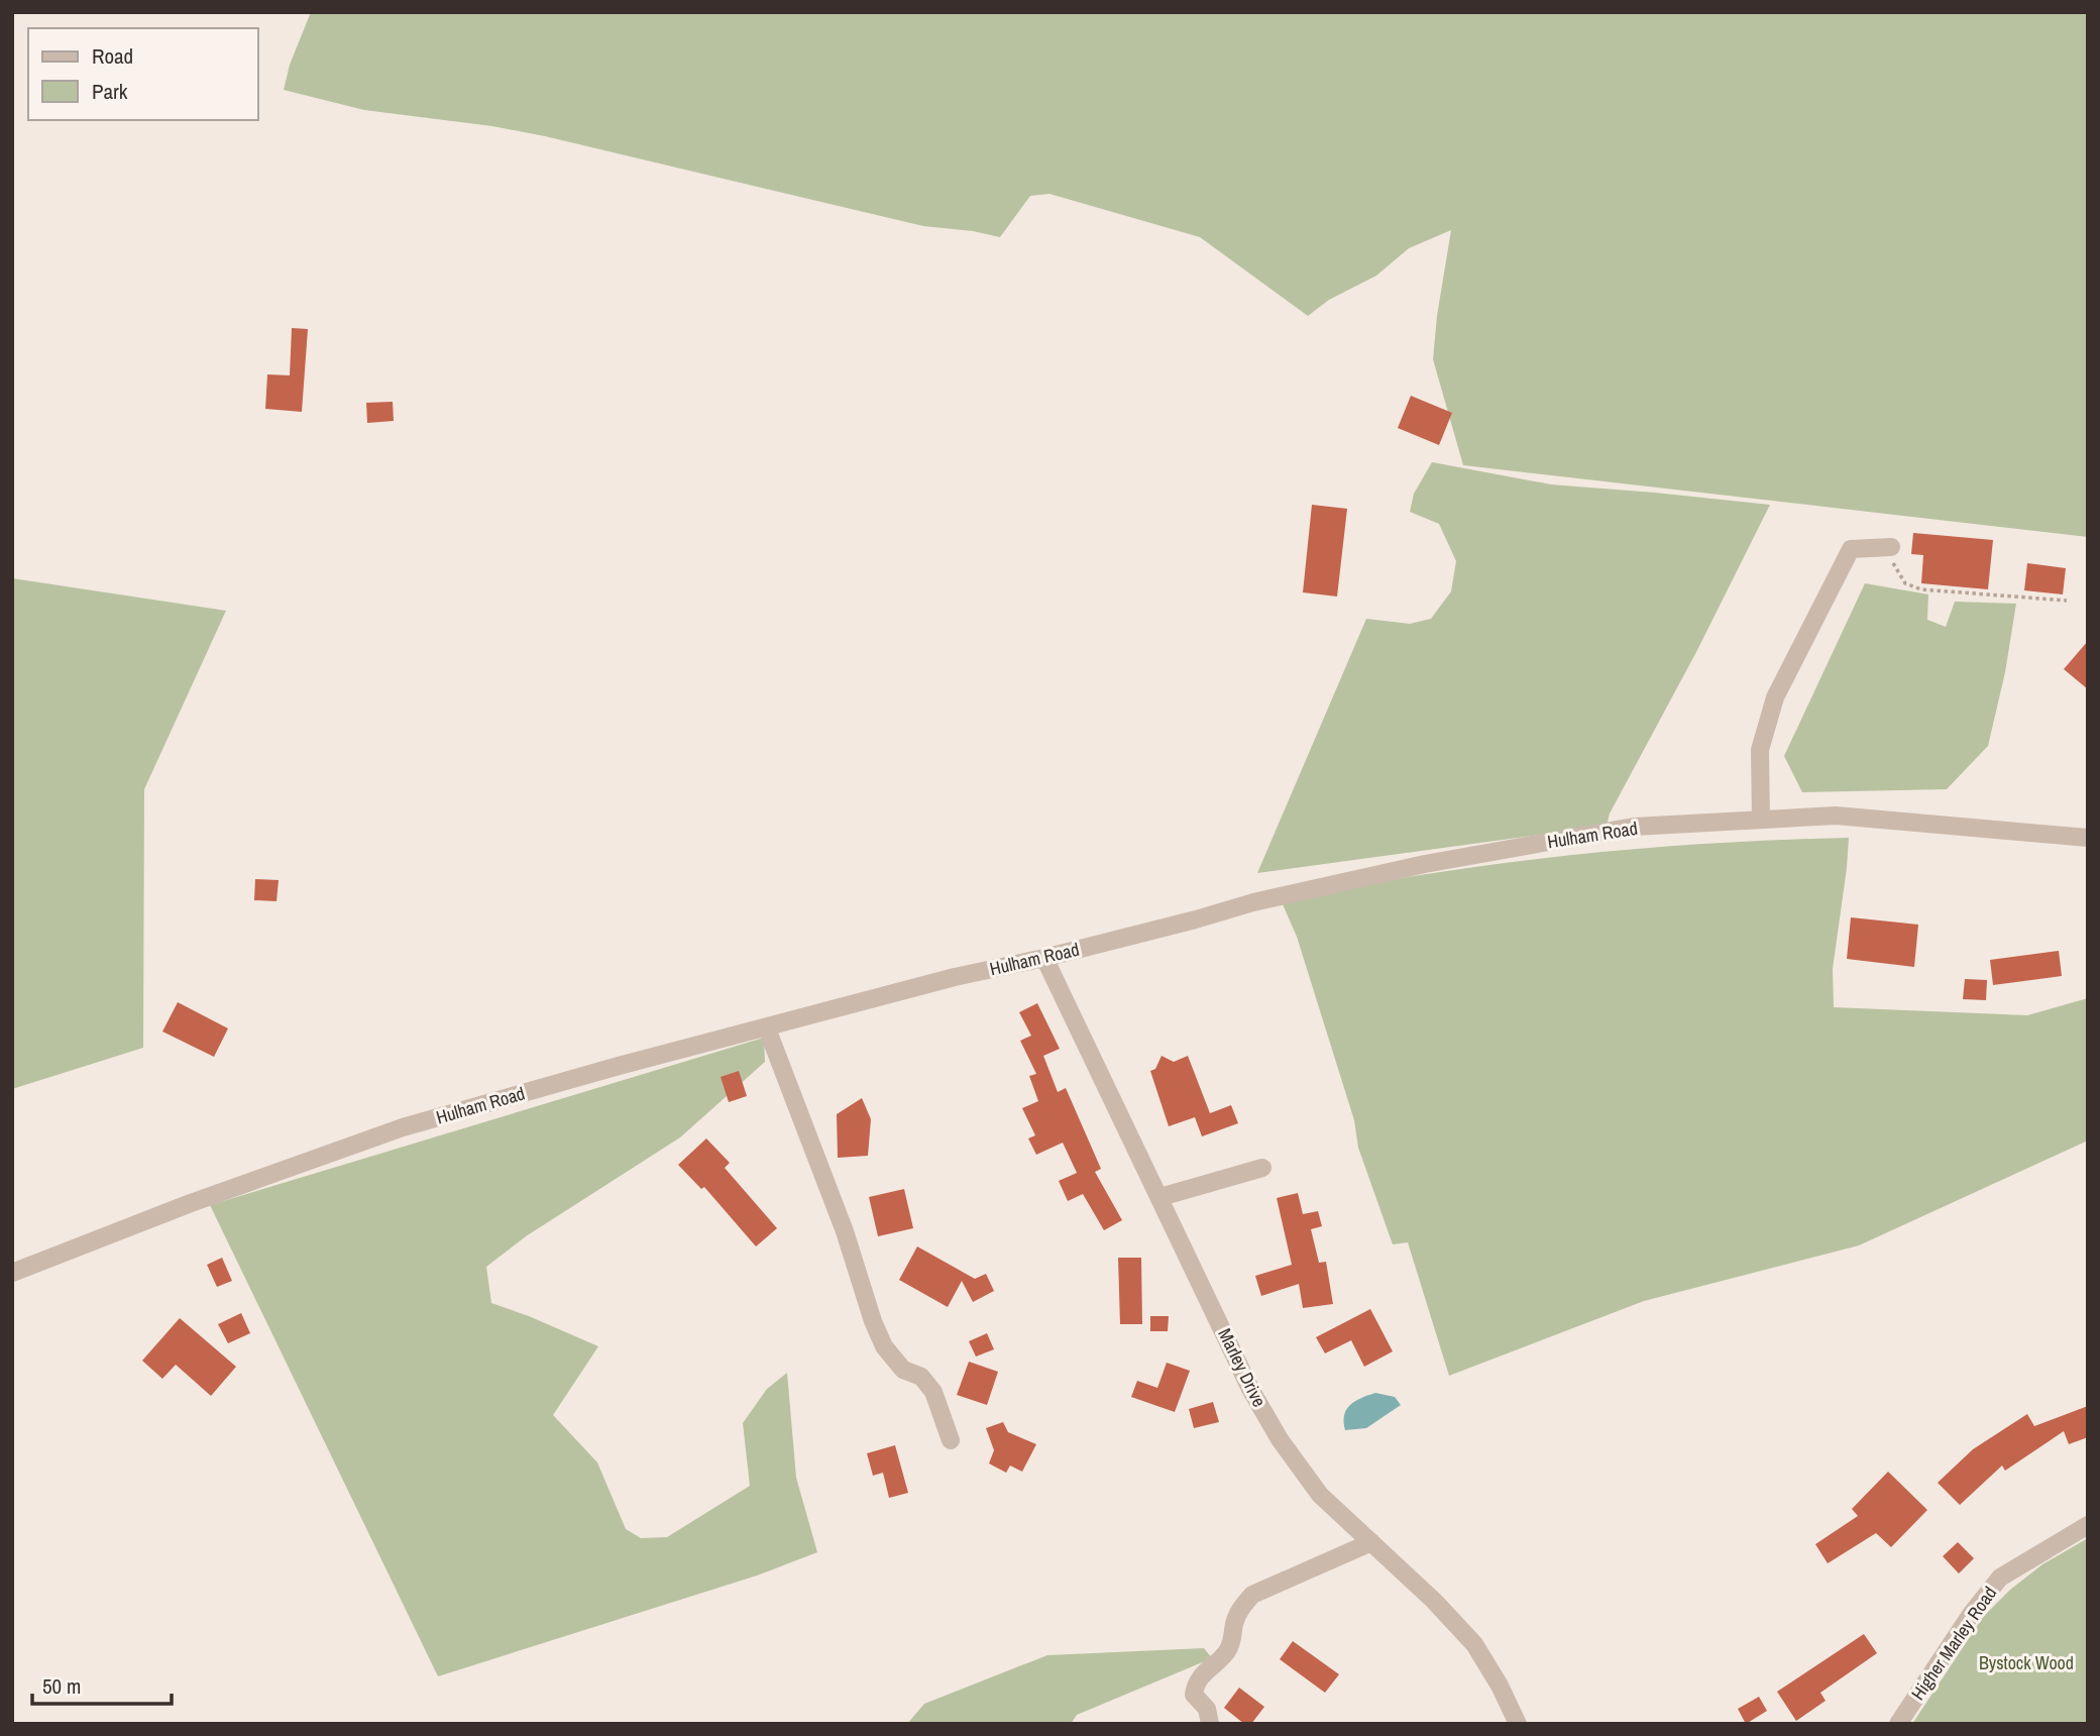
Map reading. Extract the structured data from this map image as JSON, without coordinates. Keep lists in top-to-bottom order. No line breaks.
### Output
{"streets":{"street":["Hulham Road","Marley Drive","Higher Marley Road"]},"crossings":[["Hulham Road","Marley Drive"]],"parks":["Bystock Wood"],"legend":["Road","Park"],"scale_bar":"50 m"}
